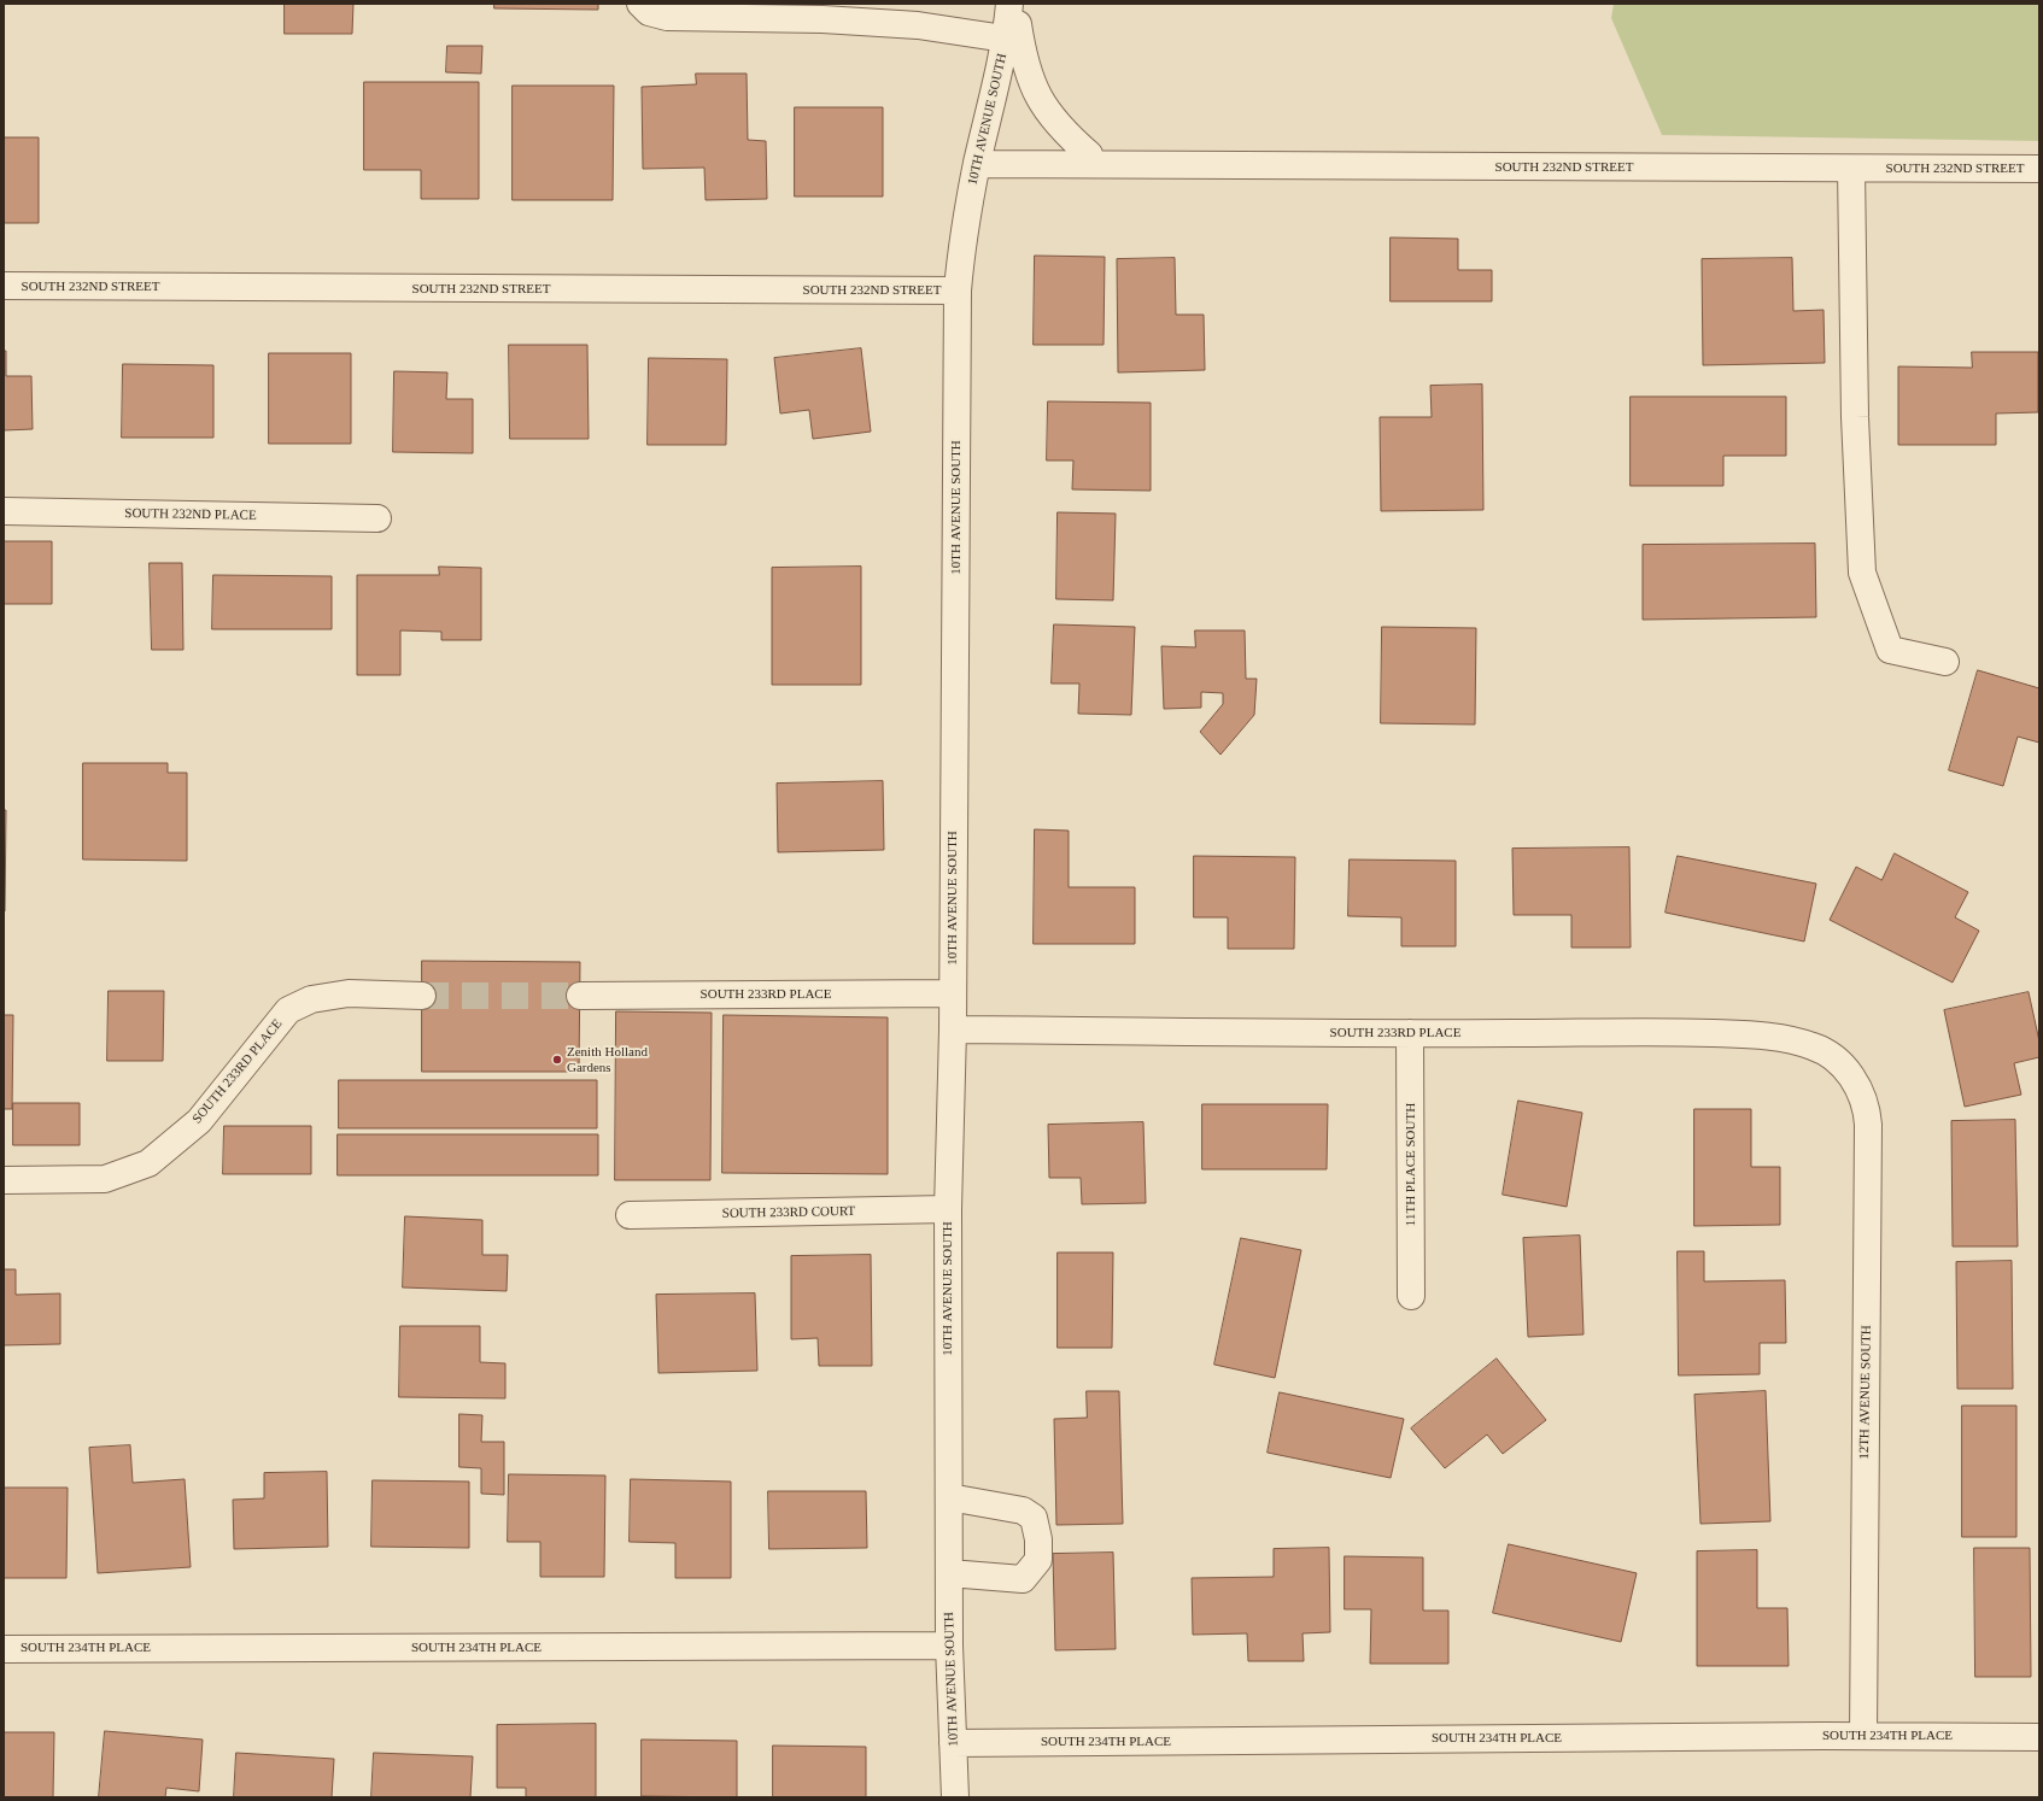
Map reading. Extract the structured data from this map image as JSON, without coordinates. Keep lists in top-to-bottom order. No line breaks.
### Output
{"streets":{"street":["10TH AVENUE SOUTH","SOUTH 232ND STREET","SOUTH 232ND PLACE","SOUTH 233RD PLACE","11TH PLACE SOUTH","SOUTH 233RD COURT","12TH AVENUE SOUTH","SOUTH 234TH PLACE"]},"crossings":[["10TH AVENUE SOUTH","SOUTH 232ND STREET"],["10TH AVENUE SOUTH","SOUTH 233RD PLACE"],["10TH AVENUE SOUTH","SOUTH 233RD COURT"],["10TH AVENUE SOUTH","SOUTH 234TH PLACE"],["SOUTH 233RD PLACE","11TH PLACE SOUTH"],["SOUTH 233RD PLACE","12TH AVENUE SOUTH"],["12TH AVENUE SOUTH","SOUTH 234TH PLACE"]],"places":["Zenith Holland Gardens"]}
